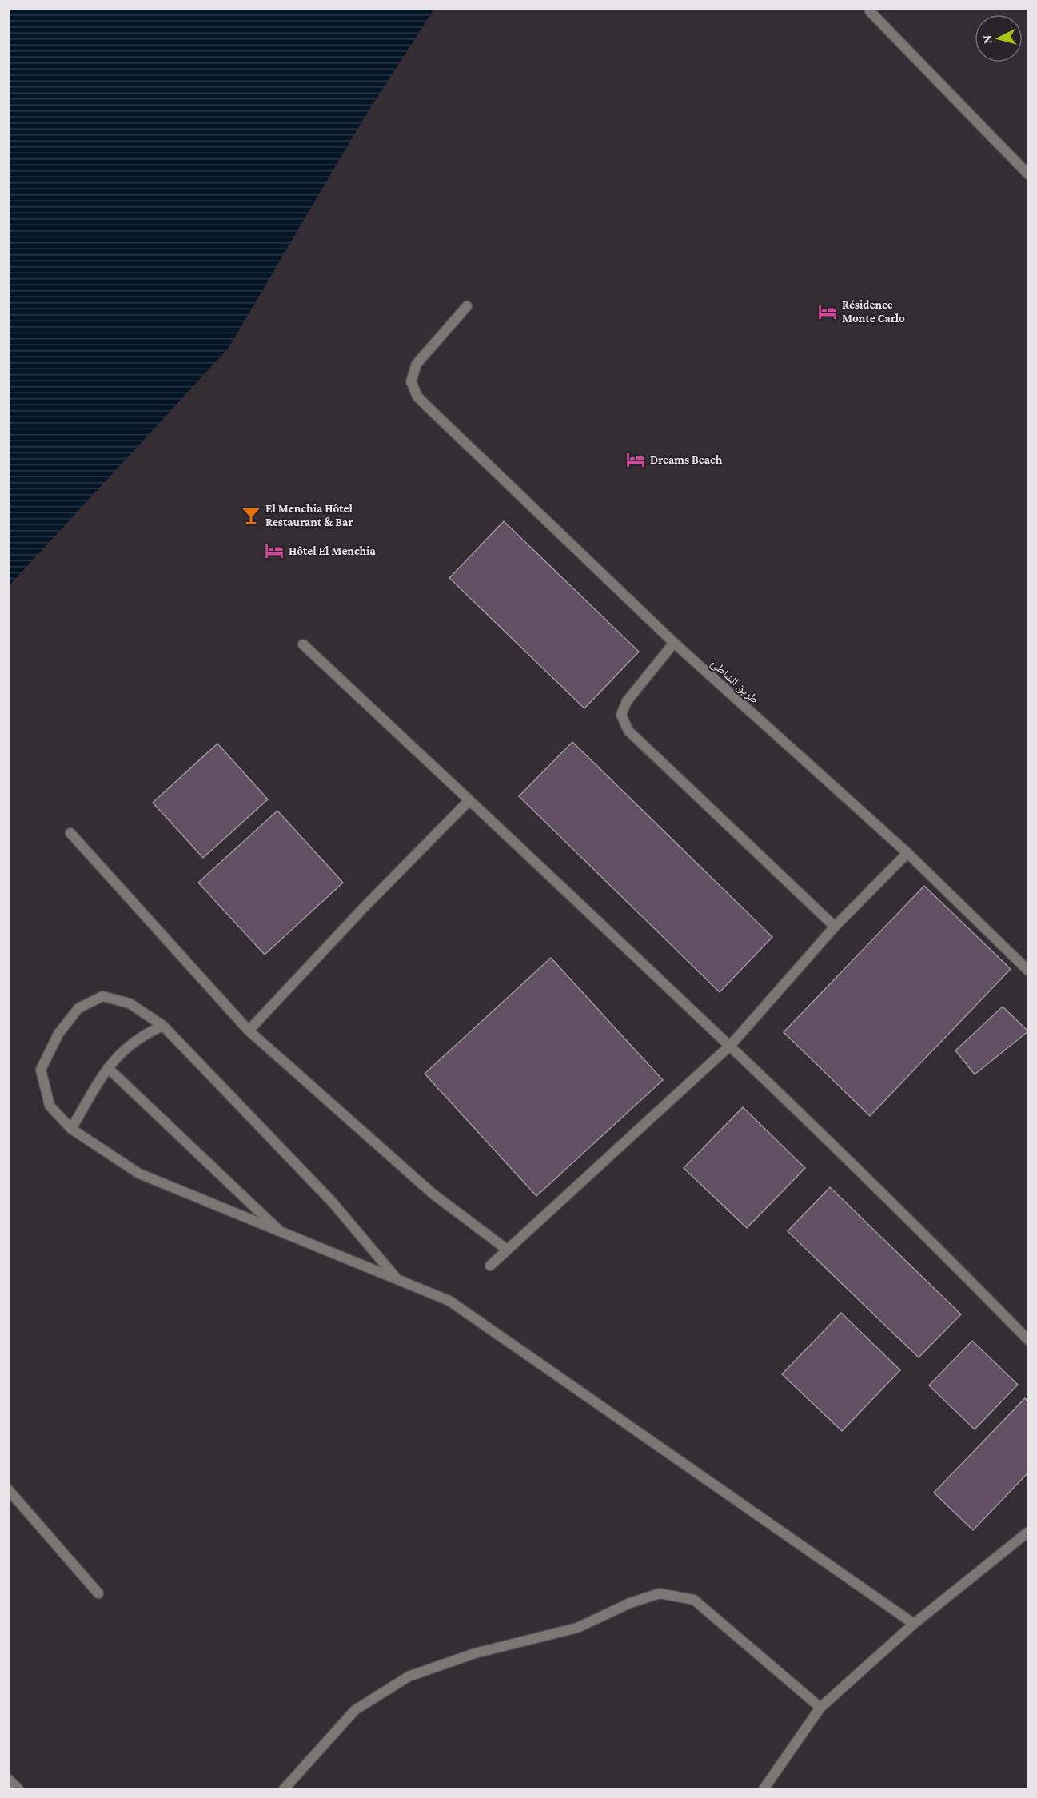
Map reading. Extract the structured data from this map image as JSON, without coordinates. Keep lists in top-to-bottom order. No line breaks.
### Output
{"streets":{"street":["طريق الشاطئ"]},"places":{"hotel":["Résidence Monte Carlo","Dreams Beach","Hôtel El Menchia"],"bar":["El Menchia Hôtel Restaurant & Bar"]},"north":"left"}
